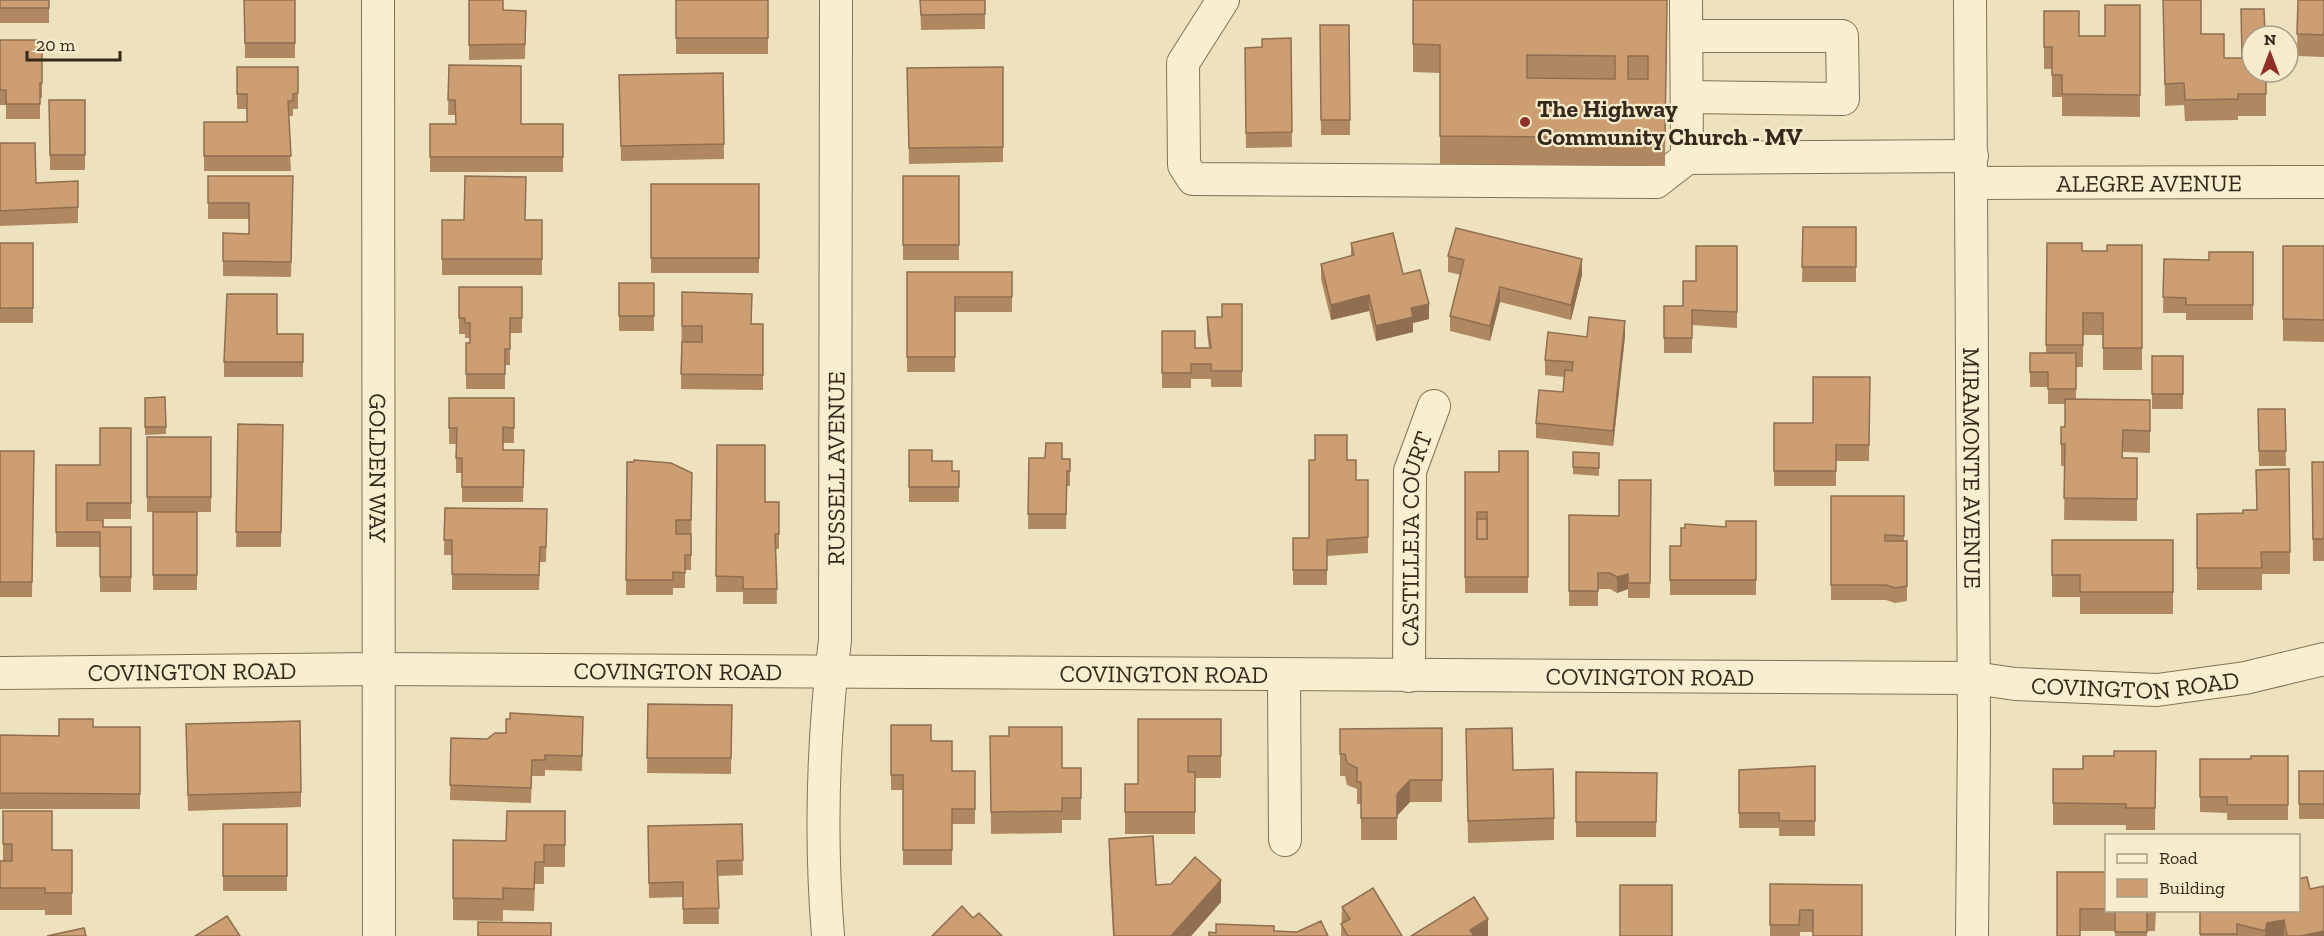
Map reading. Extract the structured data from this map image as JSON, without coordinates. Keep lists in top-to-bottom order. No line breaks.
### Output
{"streets":{"street":["ALEGRE AVENUE","GOLDEN WAY","RUSSELL AVENUE","MIRAMONTE AVENUE","CASTILLEJA COURT","COVINGTON ROAD"]},"crossings":[["ALEGRE AVENUE","MIRAMONTE AVENUE"],["GOLDEN WAY","COVINGTON ROAD"],["RUSSELL AVENUE","COVINGTON ROAD"],["MIRAMONTE AVENUE","COVINGTON ROAD"],["CASTILLEJA COURT","COVINGTON ROAD"]],"places":["The Highway Community Church - MV"],"legend":["Road","Building"],"scale_bar":"20 m","north":"top"}
